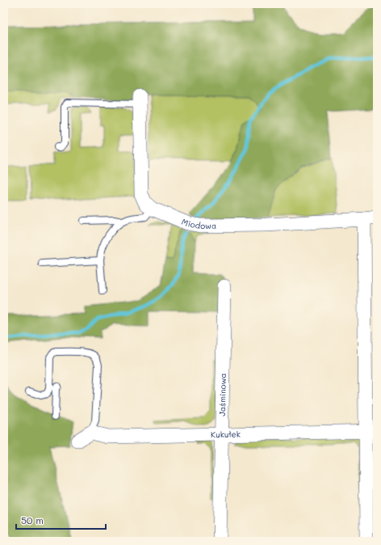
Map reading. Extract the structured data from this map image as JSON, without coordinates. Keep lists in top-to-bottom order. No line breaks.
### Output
{"streets":{"street":["Miodowa","Jaśminowa","Kukułek"]},"crossings":[["Miodowa","Kukułek"],["Jaśminowa","Kukułek"]],"scale_bar":"50 m"}
